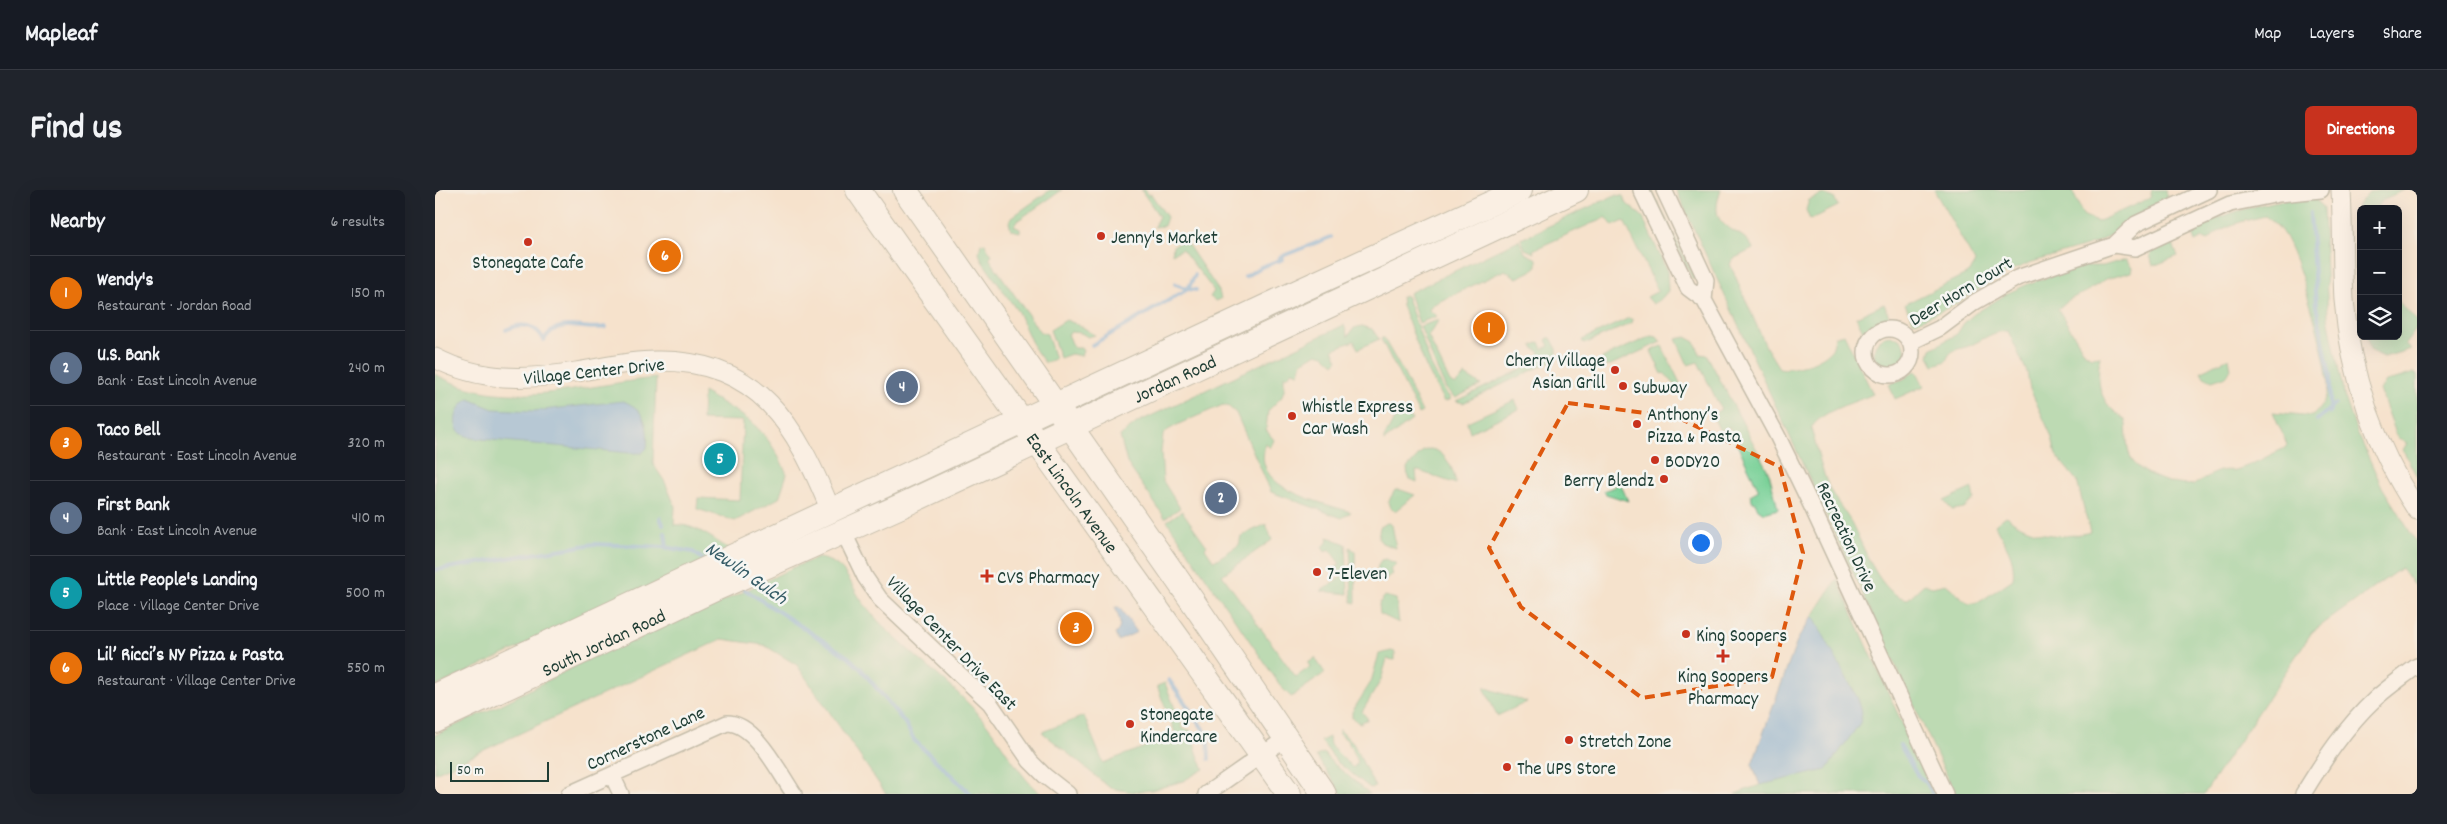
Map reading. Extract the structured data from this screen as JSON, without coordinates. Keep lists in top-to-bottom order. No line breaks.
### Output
{"streets":{"main road":["Jordan Road","East Lincoln Avenue","South Jordan Road"],"street":["Deer Horn Court","Village Center Drive","Recreation Drive","Village Center Drive East","Cornerstone Lane"]},"crossings":[["Village Center Drive","Jordan Road"],["Jordan Road","East Lincoln Avenue"],["Jordan Road","South Jordan Road"],["Jordan Road","Village Center Drive East"]],"water":["Newlin Gulch"],"places":{"other":["Jenny's Market","Stonegate Cafe","Cherry Village Asian Grill","Subway","Whistle Express Car Wash","Anthony’s Pizza & Pasta","BODY20","Berry Blendz","7-Eleven","King Soopers","Stonegate Kindercare","Stretch Zone","The UPS Store"],"health":["CVS Pharmacy","King Soopers Pharmacy"]},"scale_bar":"50 m","page":{"header":"Mapleaf","nav":["Map","Layers","Share"],"title":"Find us","buttons":"Directions","heading":["Nearby","6 results"],"map_buttons":["+","−"],"pins":["6","1","4","5","2","3"],"list":[{"mark":"1","name":"Wendy's","note":"Restaurant · Jordan Road","value":"150 m"},{"mark":"2","name":"U.S. Bank","note":"Bank · East Lincoln Avenue","value":"240 m"},{"mark":"3","name":"Taco Bell","note":"Restaurant · East Lincoln Avenue","value":"320 m"},{"mark":"4","name":"First Bank","note":"Bank · East Lincoln Avenue","value":"410 m"},{"mark":"5","name":"Little People's Landing","note":"Place · Village Center Drive","value":"500 m"},{"mark":"6","name":"Lil’ Ricci’s NY Pizza & Pasta","note":"Restaurant · Village Center Drive","value":"550 m"}],"scale":"50 m"}}
